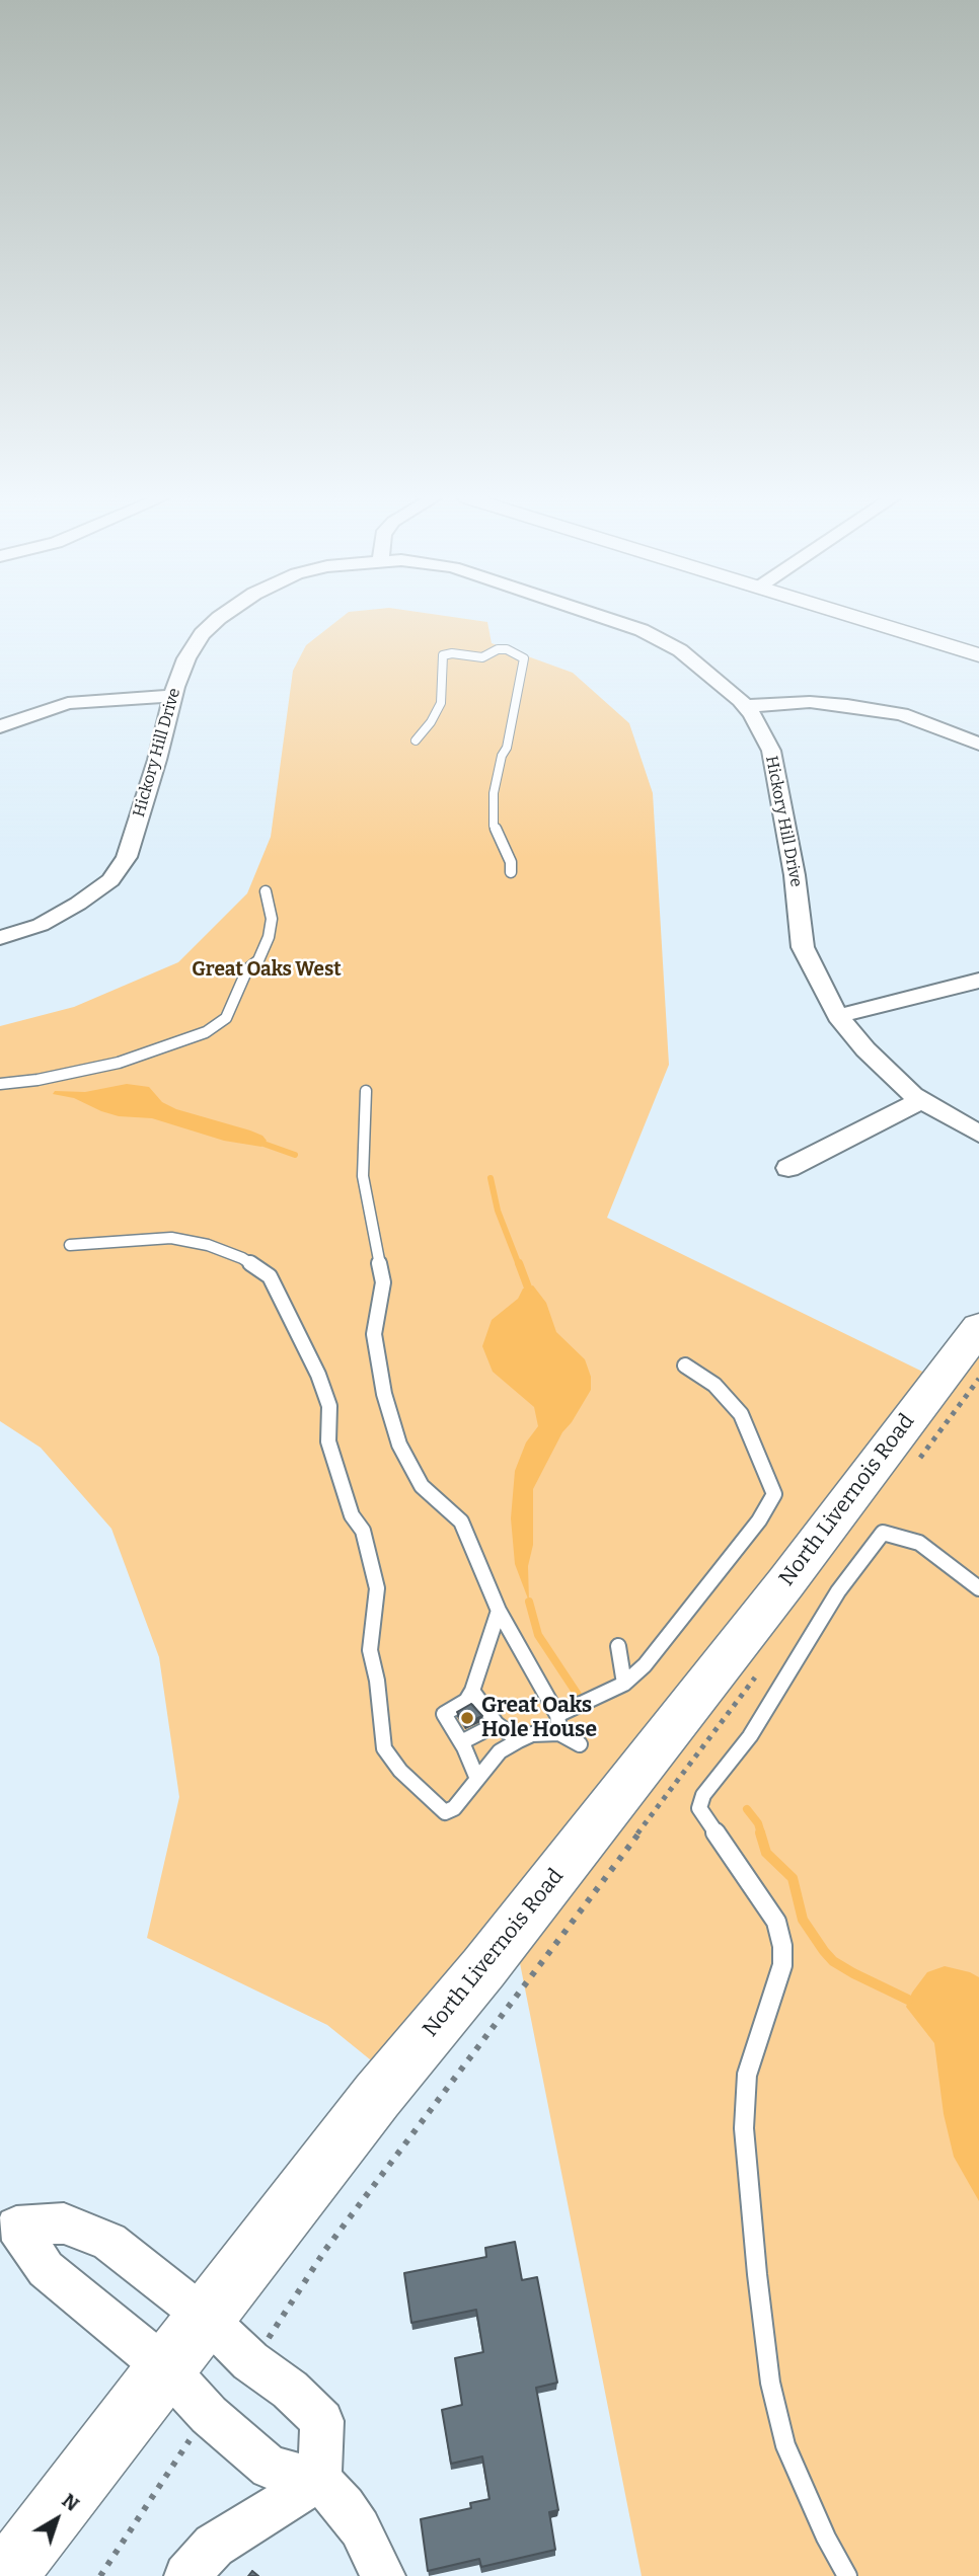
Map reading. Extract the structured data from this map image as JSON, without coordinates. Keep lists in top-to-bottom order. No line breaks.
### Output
{"streets":{"main road":["North Livernois Road"],"street":["Hickory Hill Drive"]},"districts":["Great Oaks West"],"places":["Great Oaks Hole House"],"north":"top right"}
